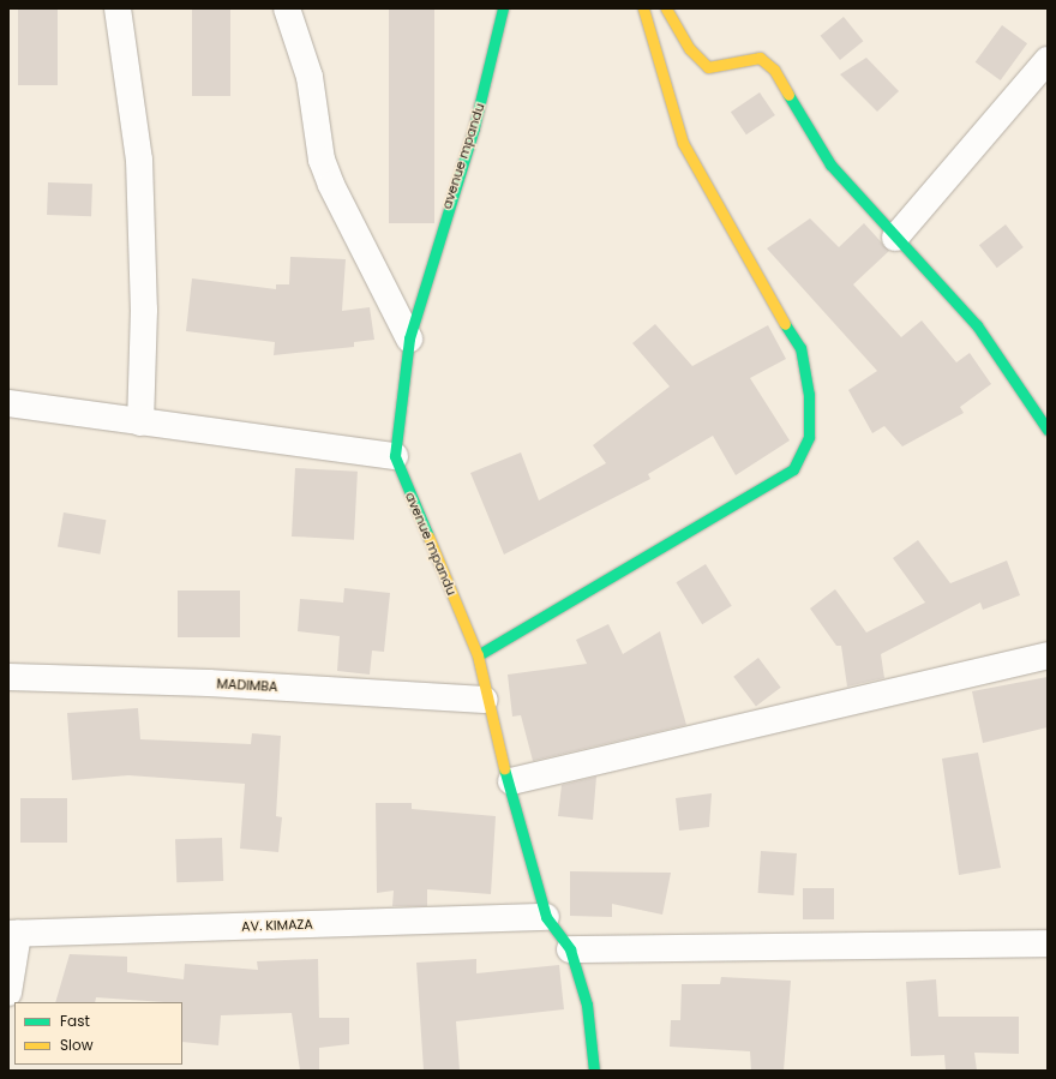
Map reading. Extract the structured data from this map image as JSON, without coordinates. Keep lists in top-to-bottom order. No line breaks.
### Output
{"streets":{"street":["avenue mpandu","MADIMBA","AV. KIMAZA"]},"crossings":[["avenue mpandu","MADIMBA"],["avenue mpandu","AV. KIMAZA"]],"legend":["Fast","Slow"]}
